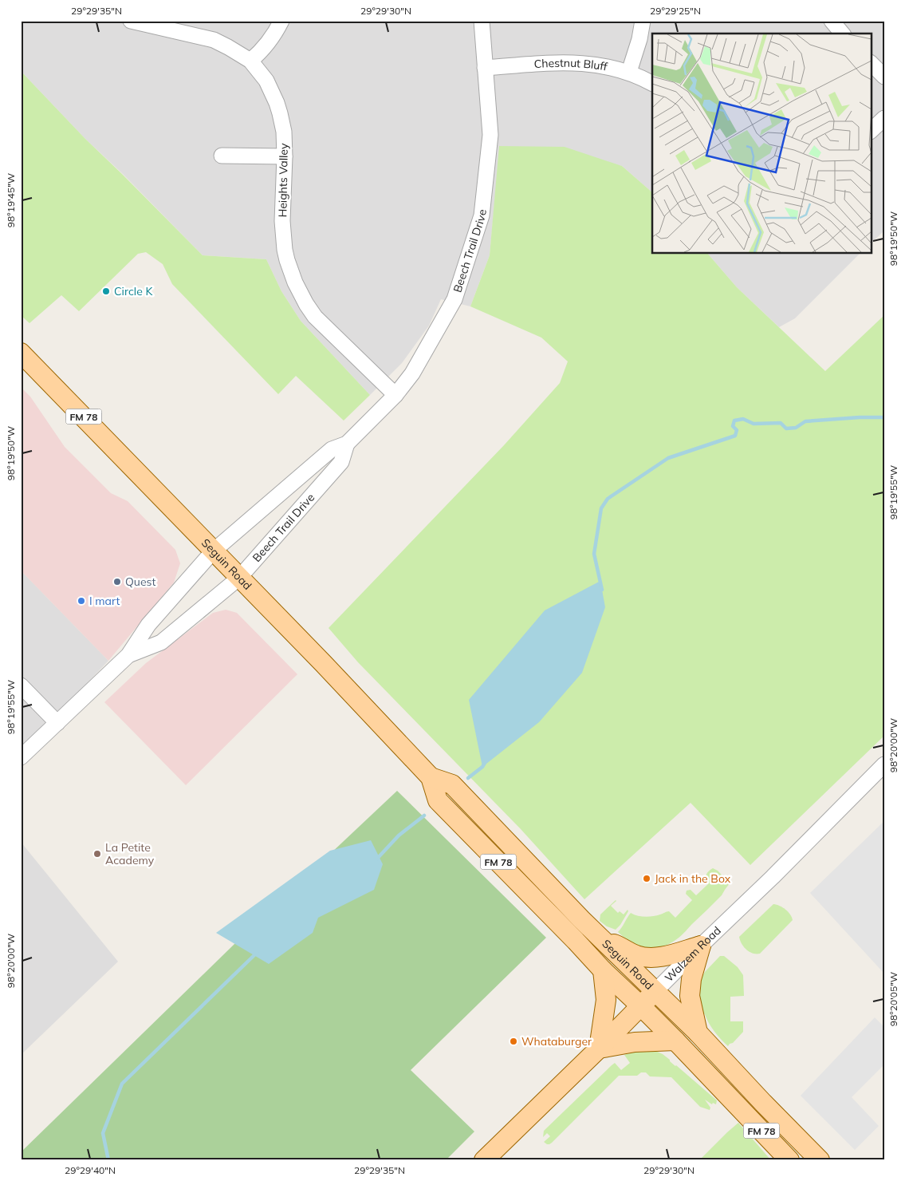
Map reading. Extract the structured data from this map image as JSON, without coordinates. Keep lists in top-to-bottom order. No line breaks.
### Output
{"streets":{"main road":["FM 78","Seguin Road","Walzem Road"],"street":["Chestnut Bluff","Heights Valley","Beech Trail Drive"]},"crossings":[["Chestnut Bluff","Beech Trail Drive"],["Heights Valley","Beech Trail Drive"],["Beech Trail Drive","Seguin Road"],["Seguin Road","Walzem Road"]],"places":["Circle K","Quest","I mart","La Petite Academy","Jack in the Box","Whataburger"],"coordinates":["29°29'35\"N","29°29'30\"N","29°29'25\"N","98°19'45\"W","98°19'50\"W","98°19'55\"W","98°20'00\"W","98°20'05\"W","29°29'40\"N"]}
